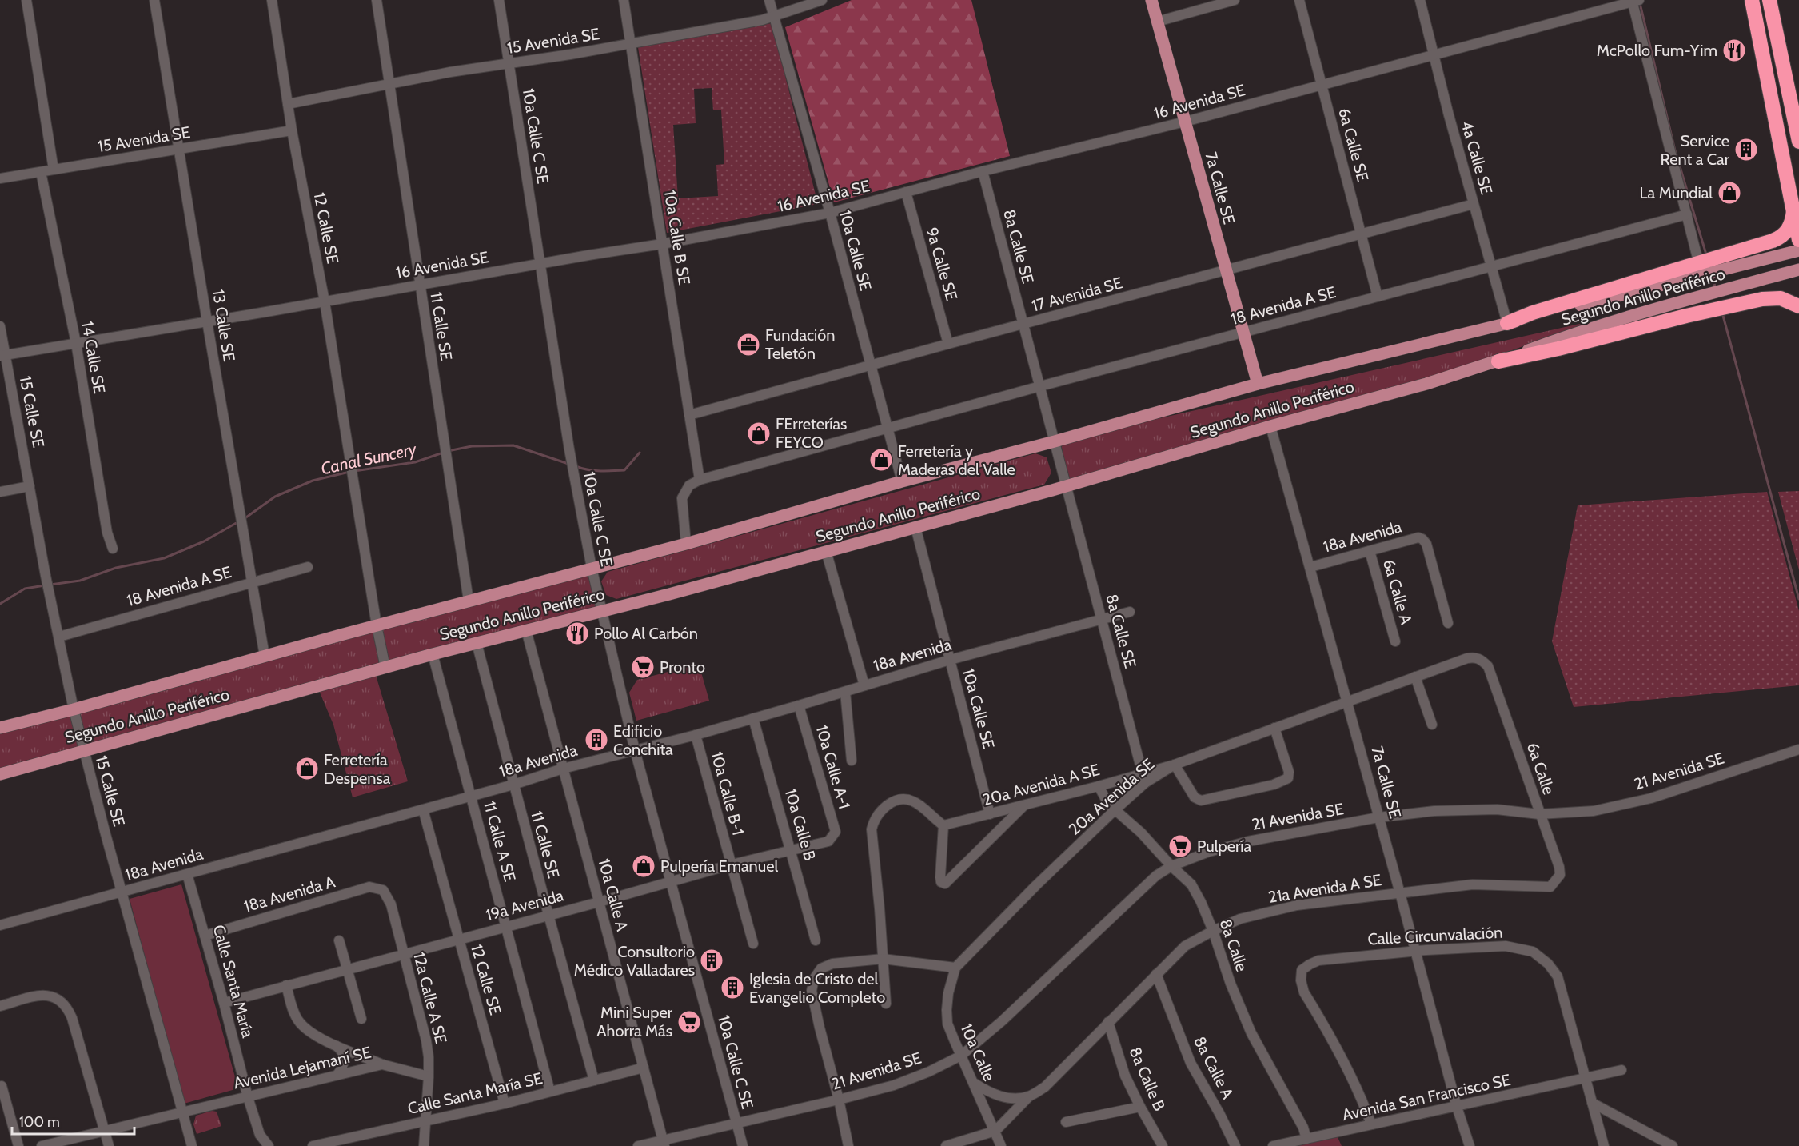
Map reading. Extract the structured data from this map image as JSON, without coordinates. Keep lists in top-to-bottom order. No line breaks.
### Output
{"streets":{"main road":["7a Calle SE","Segundo Anillo Periférico"],"street":["15 Avenida SE","16 Avenida SE","10a Calle C SE","6a Calle SE","4a Calle SE","12 Calle SE","10a Calle B SE","8a Calle SE","10a Calle SE","9a Calle SE","17 Avenida SE","18 Avenida A SE","13 Calle SE","11 Calle SE","14 Calle SE","15 Calle SE","18a Avenida","6a Calle A","10a Calle A-1","6a Calle","21 Avenida SE","20a Avenida A SE","10a Calle B-1","20a Avenida SE","10a Calle B","11 Calle A SE","21a Avenida A SE","18a Avenida A","10a Calle A","19a Avenida","Calle Circunvalación","8a Calle","Calle Santa María","12a Calle A SE","10a Calle","Avenida Lejamaní SE","8a Calle A","8a Calle B","Calle Santa María SE","Avenida San Francisco SE"]},"crossings":[["15 Avenida SE","10a Calle C SE"],["15 Avenida SE","12 Calle SE"],["15 Avenida SE","10a Calle B SE"],["15 Avenida SE","10a Calle SE"],["15 Avenida SE","13 Calle SE"],["15 Avenida SE","11 Calle SE"],["15 Avenida SE","14 Calle SE"],["16 Avenida SE","10a Calle C SE"],["16 Avenida SE","6a Calle SE"],["16 Avenida SE","4a Calle SE"],["16 Avenida SE","7a Calle SE"],["16 Avenida SE","12 Calle SE"],["16 Avenida SE","10a Calle B SE"],["16 Avenida SE","8a Calle SE"],["16 Avenida SE","10a Calle SE"],["16 Avenida SE","9a Calle SE"],["16 Avenida SE","13 Calle SE"],["16 Avenida SE","11 Calle SE"],["16 Avenida SE","14 Calle SE"],["16 Avenida SE","15 Calle SE"],["10a Calle C SE","Segundo Anillo Periférico"],["10a Calle C SE","18a Avenida"],["10a Calle C SE","21 Avenida SE"],["10a Calle C SE","19a Avenida"],["6a Calle SE","17 Avenida SE"],["6a Calle SE","18 Avenida A SE"],["4a Calle SE","17 Avenida SE"],["4a Calle SE","Segundo Anillo Periférico"],["4a Calle SE","18 Avenida A SE"],["7a Calle SE","17 Avenida SE"],["7a Calle SE","Segundo Anillo Periférico"],["7a Calle SE","18 Avenida A SE"],["7a Calle SE","18a Avenida"],["7a Calle SE","21 Avenida SE"],["7a Calle SE","20a Avenida SE"],["7a Calle SE","21a Avenida A SE"],["7a Calle SE","Calle Circunvalación"],["7a Calle SE","Avenida San Francisco SE"],["12 Calle SE","Segundo Anillo Periférico"],["12 Calle SE","18a Avenida"],["12 Calle SE","19a Avenida"],["12 Calle SE","Calle Santa María SE"],["10a Calle B SE","17 Avenida SE"],["10a Calle B SE","18 Avenida A SE"],["8a Calle SE","17 Avenida SE"],["8a Calle SE","Segundo Anillo Periférico"],["8a Calle SE","18 Avenida A SE"],["8a Calle SE","18a Avenida"],["8a Calle SE","20a Avenida A SE"],["8a Calle SE","20a Avenida SE"],["10a Calle SE","17 Avenida SE"],["10a Calle SE","Segundo Anillo Periférico"],["10a Calle SE","18 Avenida A SE"],["10a Calle SE","18a Avenida"],["10a Calle SE","20a Avenida A SE"],["9a Calle SE","17 Avenida SE"],["Segundo Anillo Periférico","13 Calle SE"],["Segundo Anillo Periférico","11 Calle SE"],["Segundo Anillo Periférico","15 Calle SE"],["Segundo Anillo Periférico","11 Calle A SE"],["Segundo Anillo Periférico","10a Calle A"],["18 Avenida A SE","13 Calle SE"],["18 Avenida A SE","15 Calle SE"],["11 Calle SE","18a Avenida"],["11 Calle SE","19a Avenida"],["11 Calle SE","Calle Santa María SE"],["15 Calle SE","18a Avenida"],["15 Calle SE","Avenida Lejamaní SE"],["18a Avenida","6a Calle A"],["18a Avenida","10a Calle A-1"],["18a Avenida","10a Calle B-1"],["18a Avenida","10a Calle B"],["18a Avenida","11 Calle A SE"],["18a Avenida","10a Calle A"],["18a Avenida","Calle Santa María"],["10a Calle A-1","19a Avenida"],["6a Calle","21 Avenida SE"],["6a Calle","20a Avenida SE"],["6a Calle","21a Avenida A SE"],["21 Avenida SE","10a Calle A"],["21 Avenida SE","8a Calle"],["21 Avenida SE","10a Calle"],["20a Avenida A SE","20a Avenida SE"],["20a Avenida A SE","8a Calle"],["10a Calle B-1","19a Avenida"],["20a Avenida SE","8a Calle"],["20a Avenida SE","10a Calle"],["10a Calle B","19a Avenida"],["11 Calle A SE","19a Avenida"],["11 Calle A SE","Calle Santa María SE"],["21a Avenida A SE","8a Calle"],["21a Avenida A SE","8a Calle A"],["21a Avenida A SE","8a Calle B"],["18a Avenida A","Calle Santa María"],["18a Avenida A","12a Calle A SE"],["10a Calle A","19a Avenida"],["10a Calle A","Calle Santa María SE"],["19a Avenida","Calle Santa María"],["19a Avenida","12a Calle A SE"],["Calle Circunvalación","Avenida San Francisco SE"],["8a Calle","Avenida San Francisco SE"],["Calle Santa María","Avenida Lejamaní SE"],["12a Calle A SE","Avenida Lejamaní SE"],["12a Calle A SE","Calle Santa María SE"]],"water":["Canal Suncery"],"places":{"restaurant":["McPollo Fum-Yim","Pollo Al Carbón"],"building":["Service Rent a Car","Edificio Conchita","Consultorio Médico Valladares","Iglesia de Cristo del Evangelio Completo"],"shop":["La Mundial","FErreterías FEYCO","Ferretería y Maderas del Valle","Ferretería Despensa","Pulpería Emanuel"],"office":["Fundación Teletón"],"supermarket":["Pronto","Pulpería","Mini Super Ahorra Más"]},"scale_bar":"100 m"}
